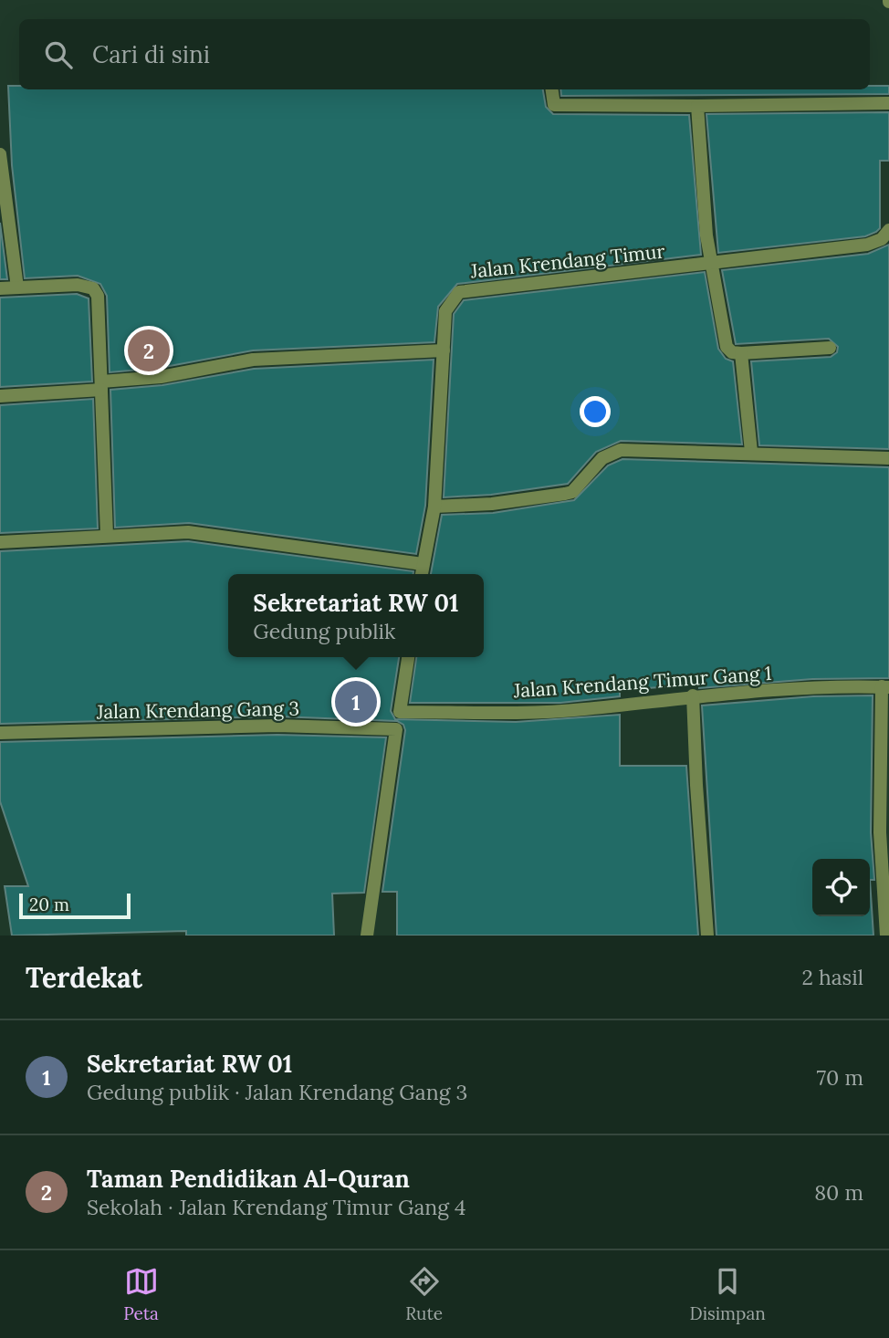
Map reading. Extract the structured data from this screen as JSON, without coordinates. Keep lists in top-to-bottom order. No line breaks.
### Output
{"streets":{"street":["Jalan Krendang Timur","Jalan Krendang Timur Gang 1","Jalan Krendang Gang 3"]},"scale_bar":"20 m","page":{"search":"Cari di sini","pins":["2","1"],"popup":["Sekretariat RW 01","Gedung publik"],"scale":"20 m","heading":["Terdekat","2 hasil"],"list":[{"mark":"1","name":"Sekretariat RW 01","note":"Gedung publik · Jalan Krendang Gang 3","value":"70 m"},{"mark":"2","name":"Taman Pendidikan Al-Quran","note":"Sekolah · Jalan Krendang Timur Gang 4","value":"80 m"}],"nav":["Peta","Rute","Disimpan"]}}
